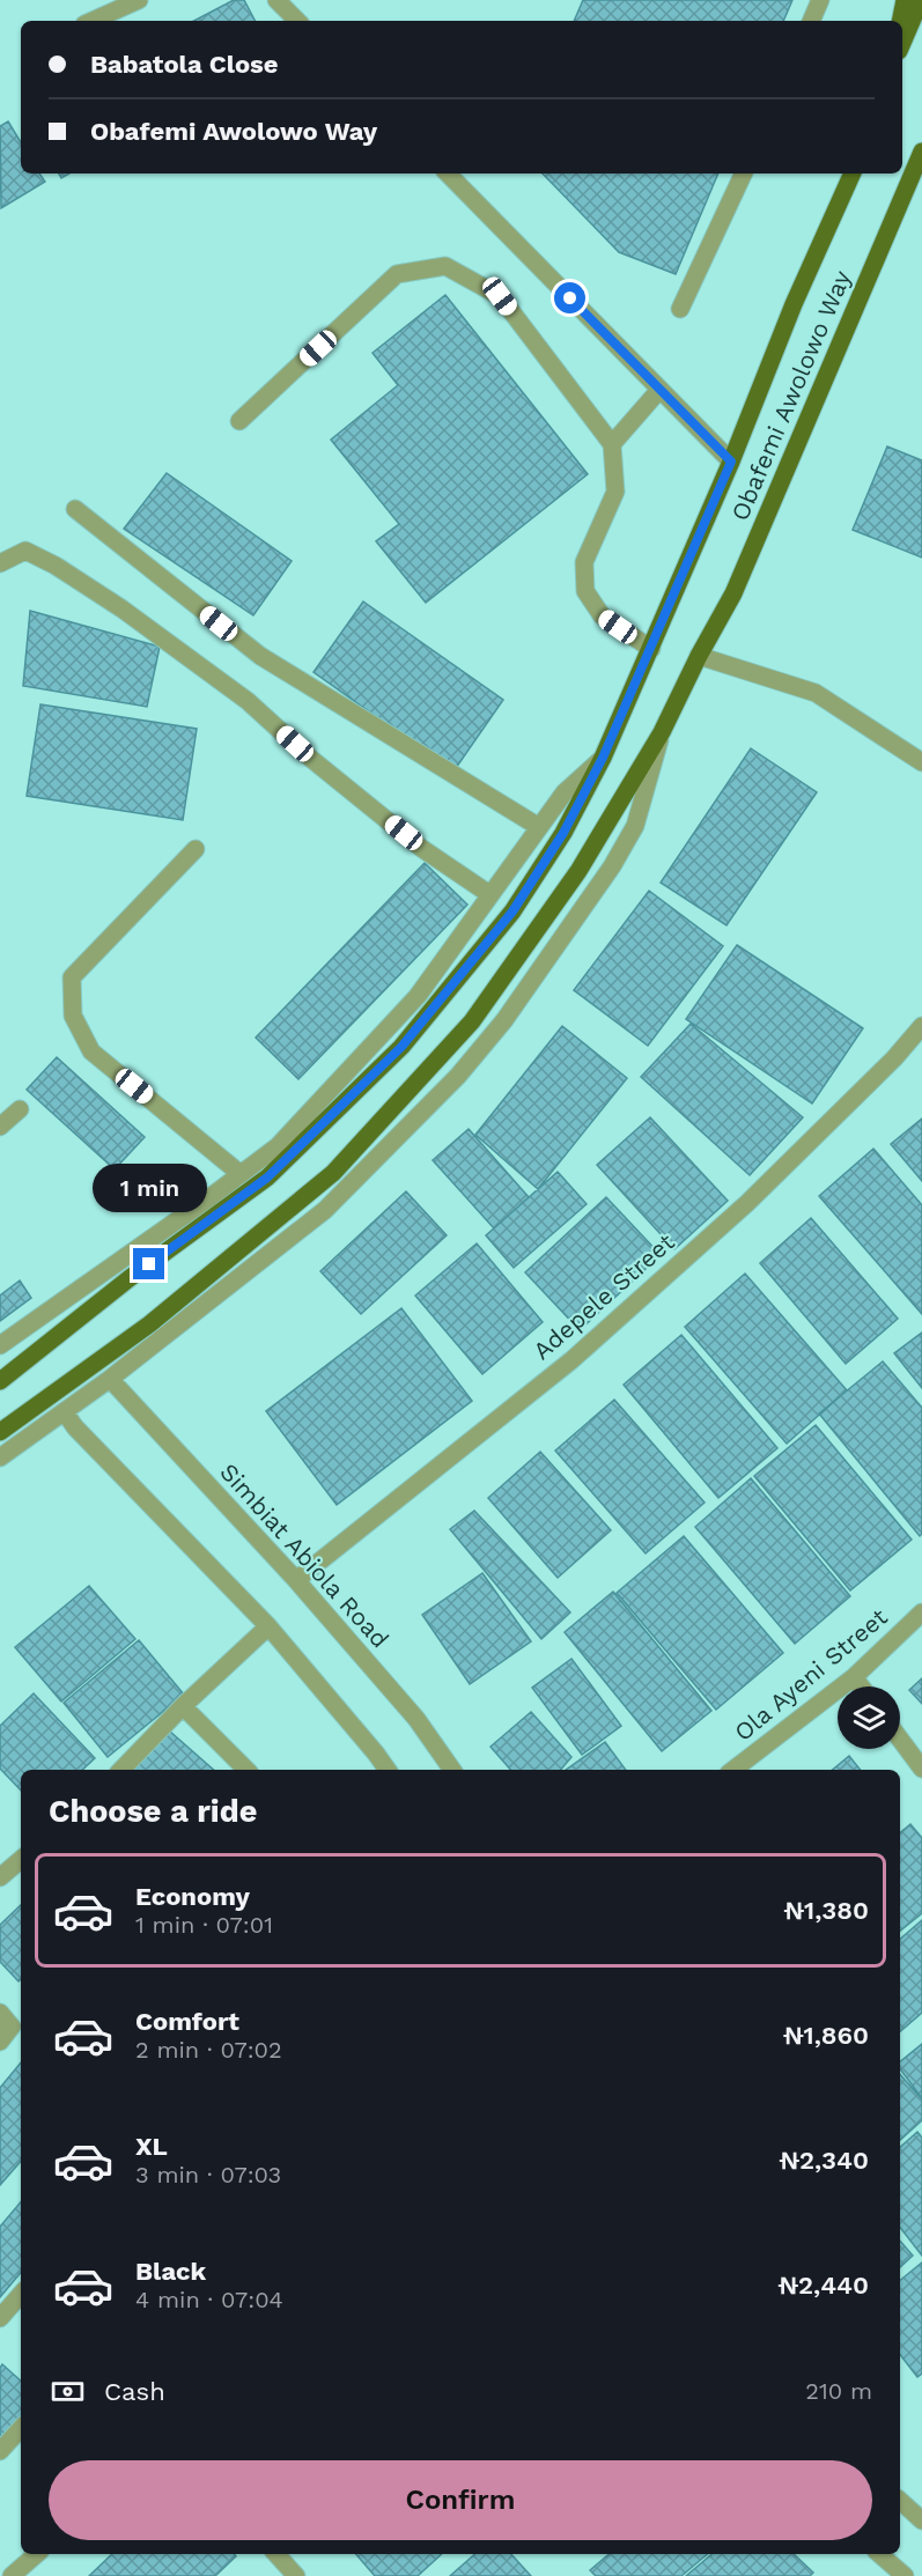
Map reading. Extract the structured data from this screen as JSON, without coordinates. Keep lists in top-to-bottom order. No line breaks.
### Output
{"streets":{"main road":["Obafemi Awolowo Way"],"street":["Adepele Street","Simbiat Abiola Road","Ola Ayeni Street"]},"crossings":[["Adepele Street","Simbiat Abiola Road"]],"page":{"banner":["Babatola Close","Obafemi Awolowo Way"],"bubble":"1 min","heading":"Choose a ride","list":[{"name":"Economy","note":"1 min · 07:01","value":"₦1,380"},{"name":"Comfort","note":"2 min · 07:02","value":"₦1,860"},{"name":"XL","note":"3 min · 07:03","value":"₦2,340"},{"name":"Black","note":"4 min · 07:04","value":"₦2,440"}],"pay":["Cash","210 m"],"buttons":"Confirm"}}
